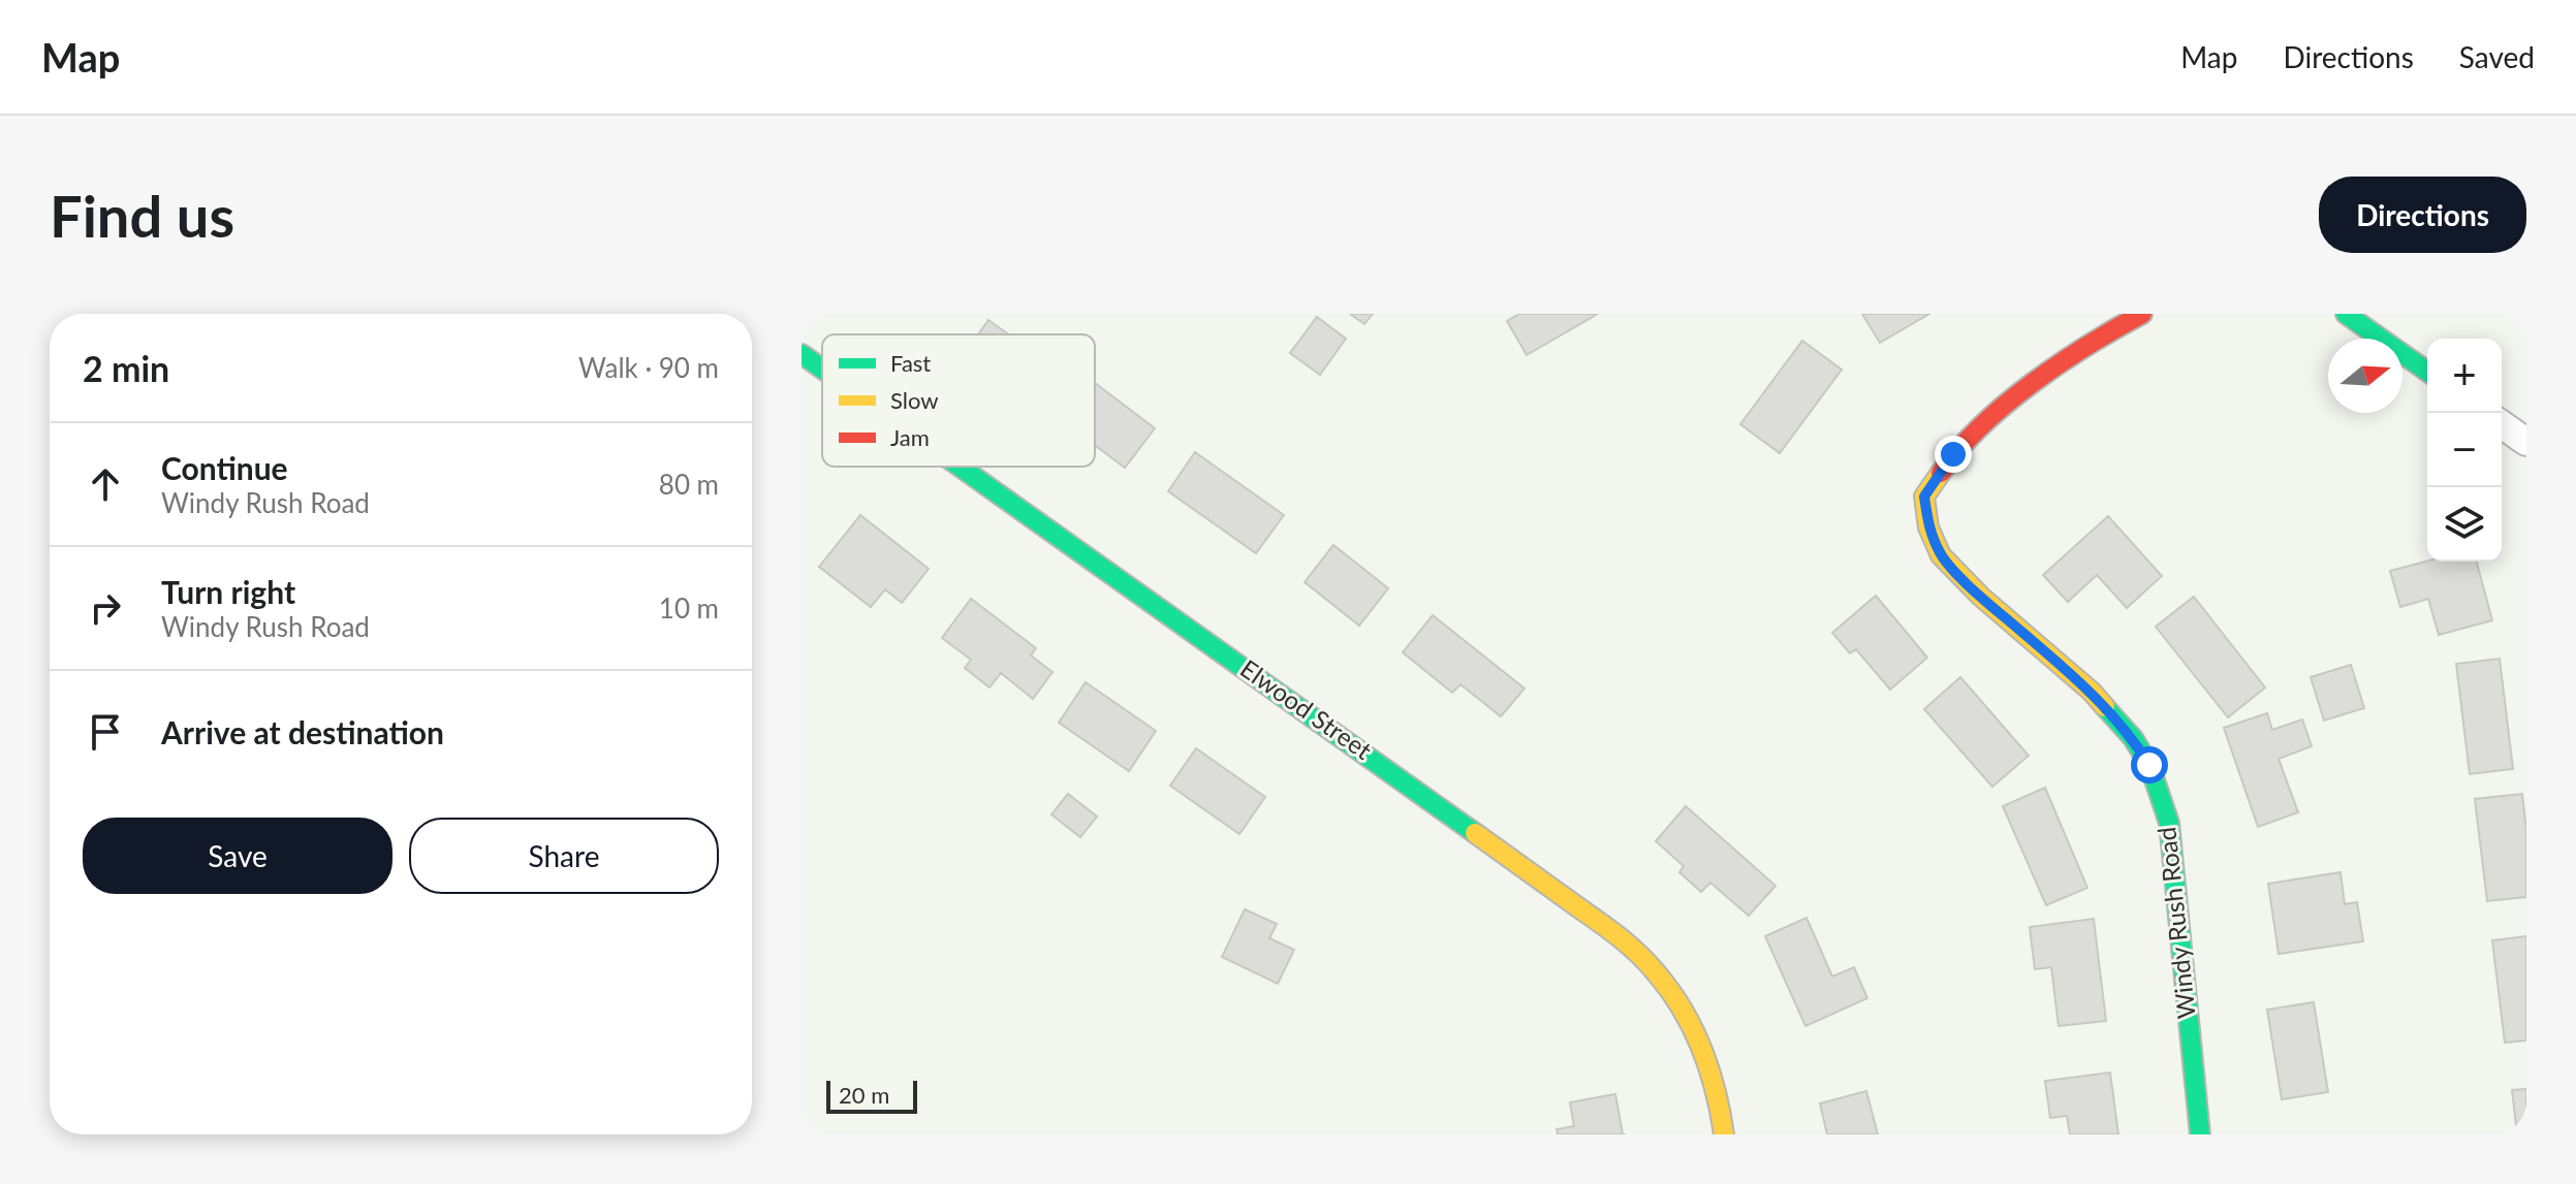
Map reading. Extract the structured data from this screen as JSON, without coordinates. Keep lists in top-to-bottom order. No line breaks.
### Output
{"streets":{"street":["Elwood Street","Windy Rush Road"]},"legend":["Fast","Slow","Jam"],"scale_bar":"20 m","north":"right","page":{"header":"Map","nav":["Map","Directions","Saved"],"buttons":["Directions",["Save","Share"]],"title":"Find us","heading":["2 min","Walk · 90 m"],"map_buttons":["+","−"],"list":[["Continue","Windy Rush Road","80 m"],["Turn right","Windy Rush Road","10 m"],"Arrive at destination"],"scale":"20 m"}}
